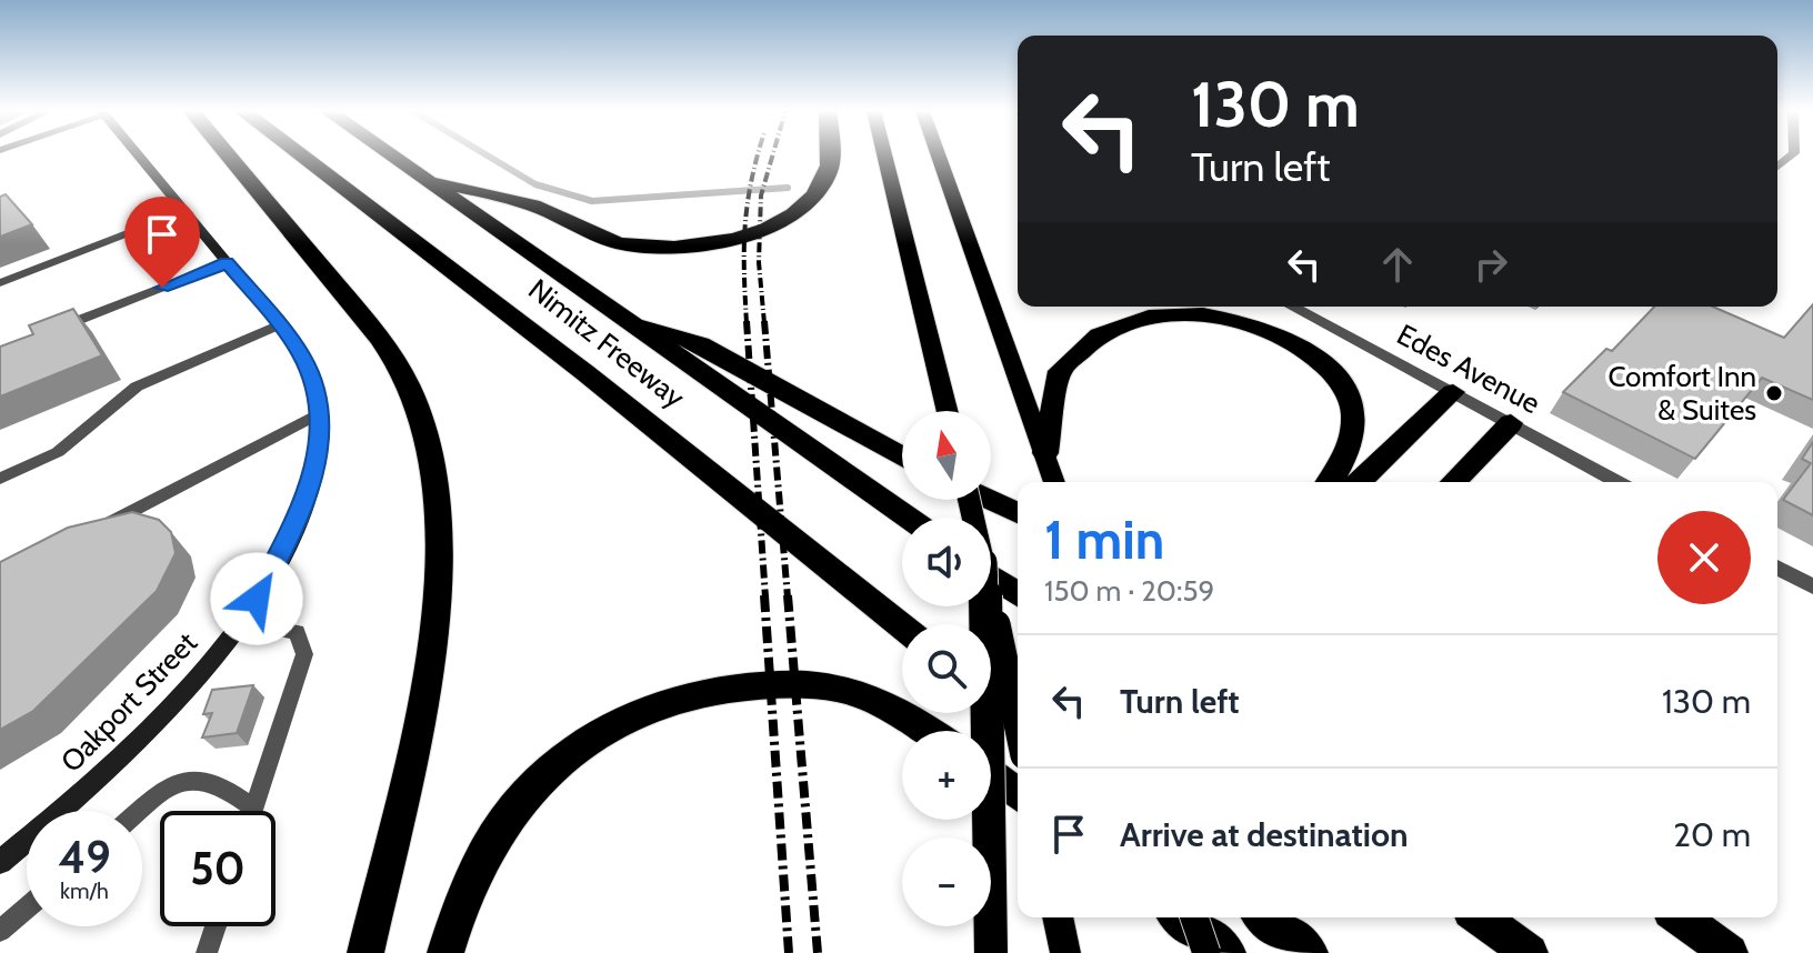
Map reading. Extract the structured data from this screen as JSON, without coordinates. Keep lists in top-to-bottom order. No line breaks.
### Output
{"streets":{"highway":["Nimitz Freeway"],"main road":["Oakport Street"],"street":["Edes Avenue"]},"places":["Comfort Inn & Suites"],"north":"top","page":{"turn":["130 m","Turn left"],"map_buttons":["+","−"],"heading":["1 min","150 m · 20:59"],"list":[{"name":"Turn left","value":"130 m"},{"name":"Arrive at destination","value":"20 m"}],"speed":"49 km/h","limit":"50"}}
